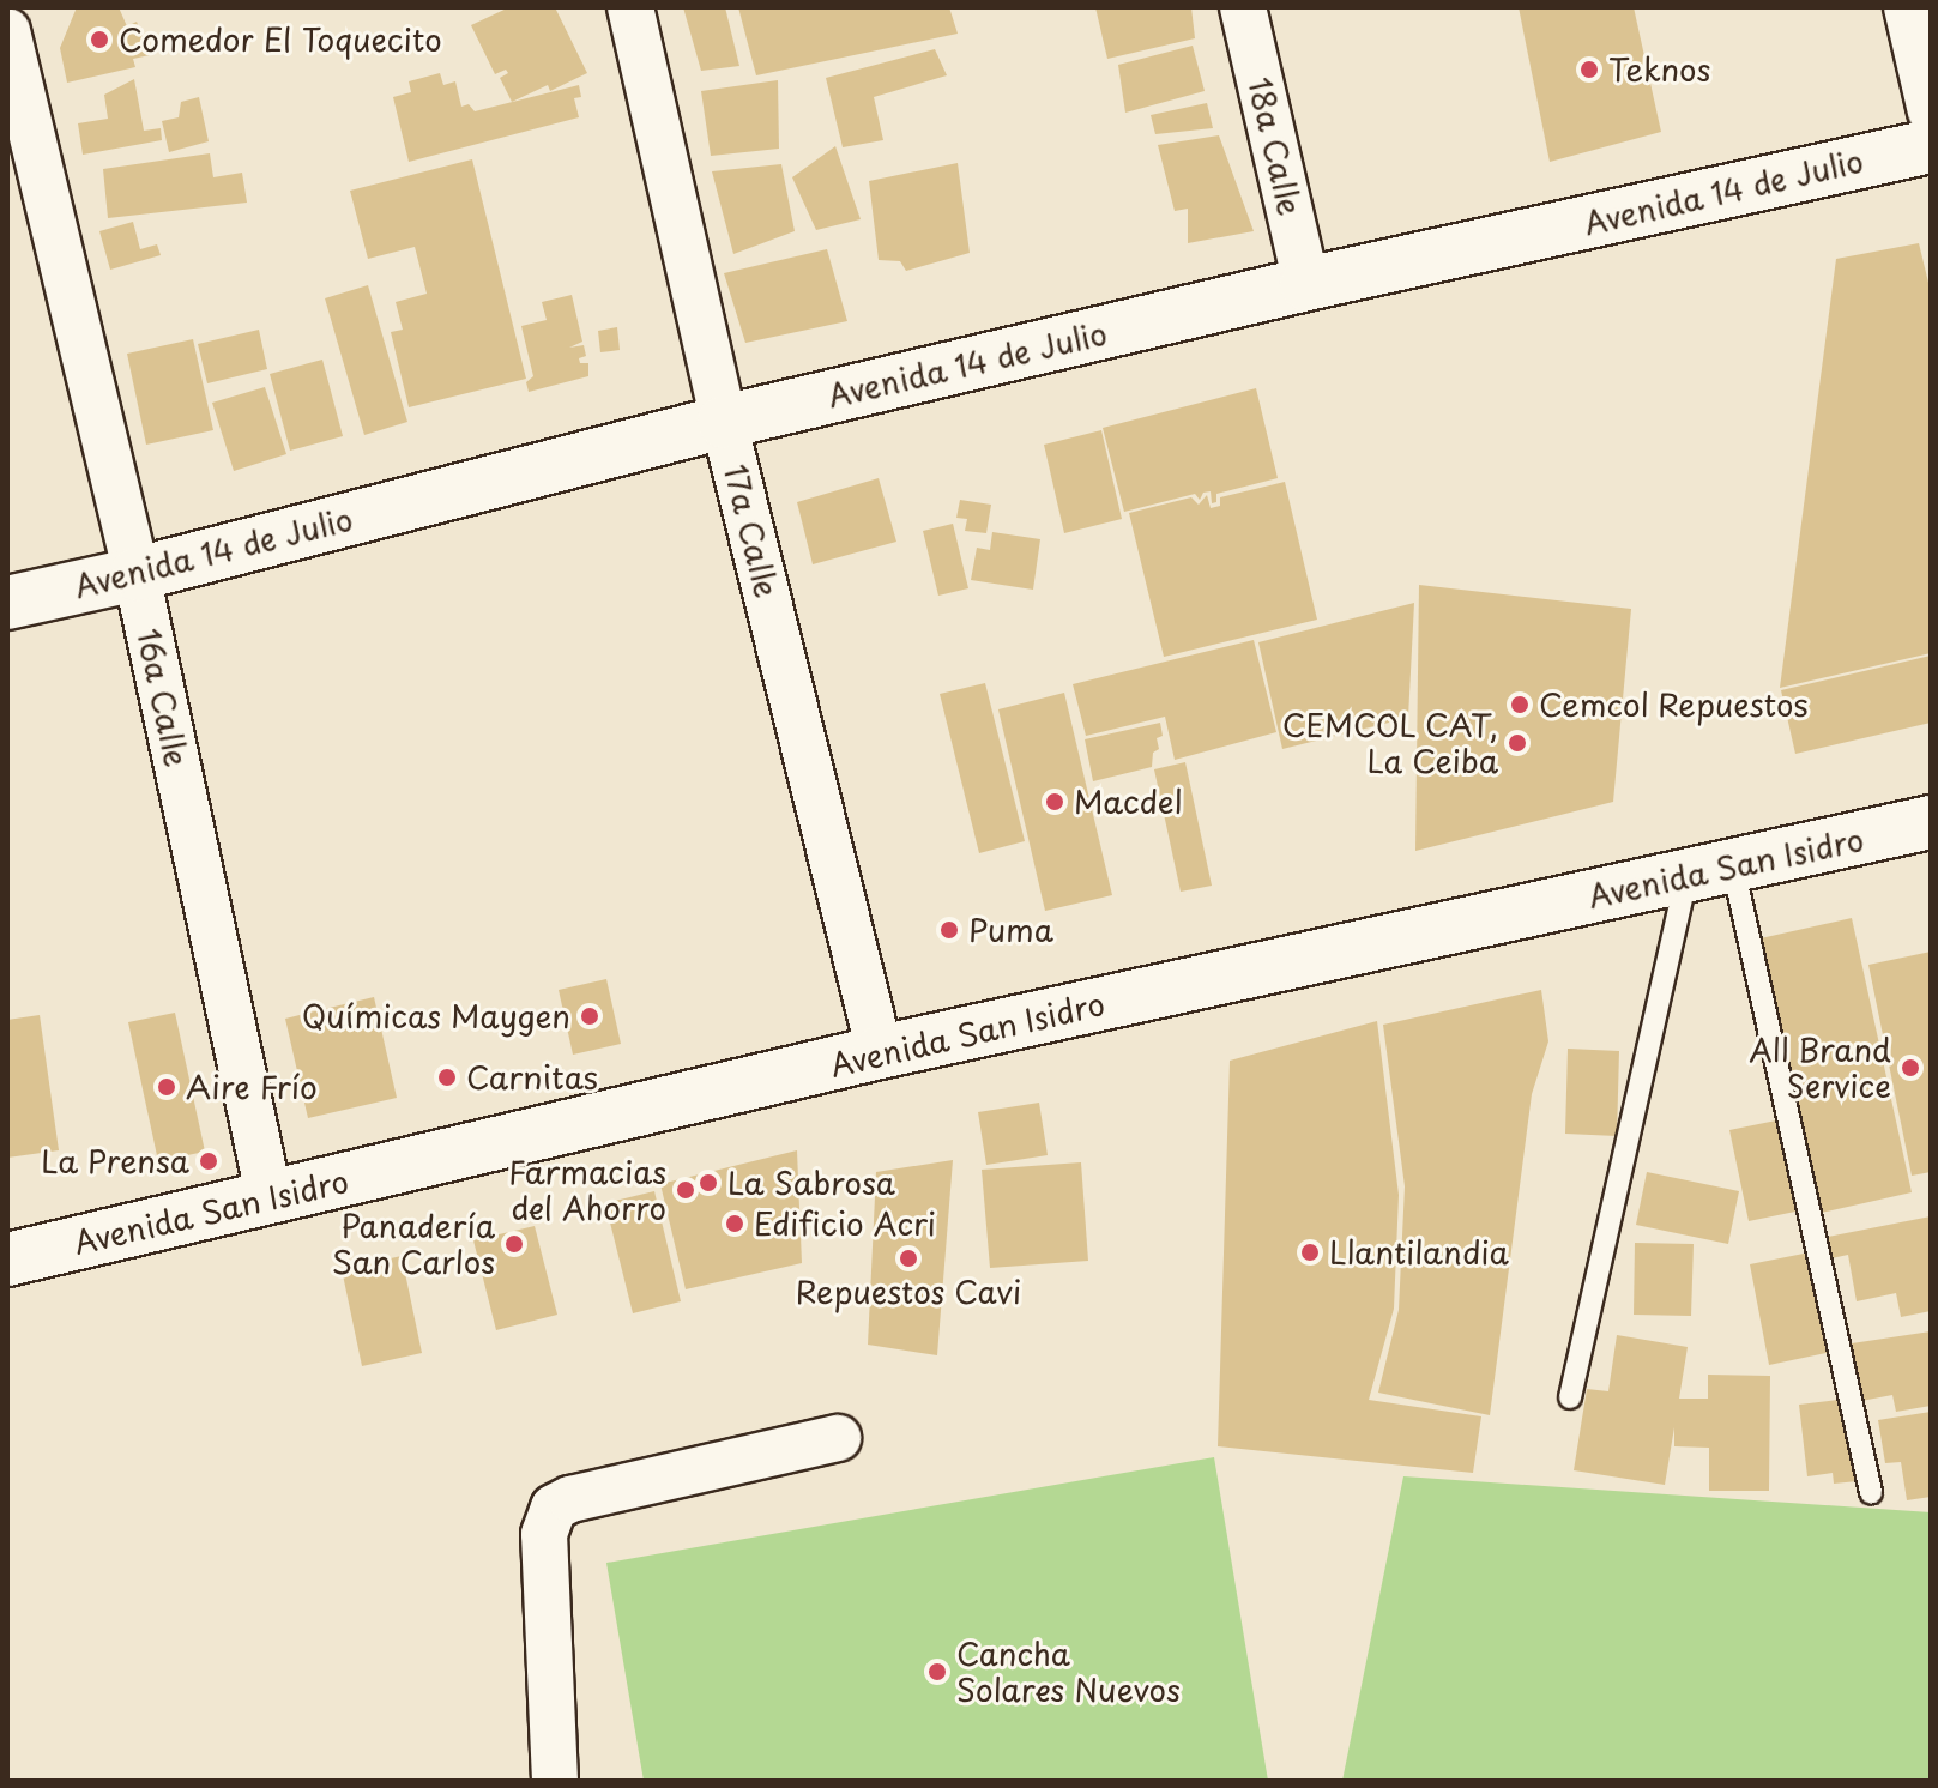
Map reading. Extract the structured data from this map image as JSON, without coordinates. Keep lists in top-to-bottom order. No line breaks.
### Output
{"streets":{"street":["18a Calle","Avenida 14 de Julio","17a Calle","16a Calle","Avenida San Isidro"]},"crossings":[["18a Calle","Avenida 14 de Julio"],["Avenida 14 de Julio","17a Calle"],["Avenida 14 de Julio","16a Calle"],["17a Calle","Avenida San Isidro"],["16a Calle","Avenida San Isidro"]],"places":["Comedor El Toquecito","Teknos","Cemcol Repuestos","CEMCOL CAT, La Ceiba","Macdel","Puma","Químicas Maygen","All Brand Service","Carnitas","Aire Frío","La Prensa","La Sabrosa","Farmacias del Ahorro","Edificio Acri","Panadería San Carlos","Llantilandia","Repuestos Cavi","Cancha Solares Nuevos"]}
